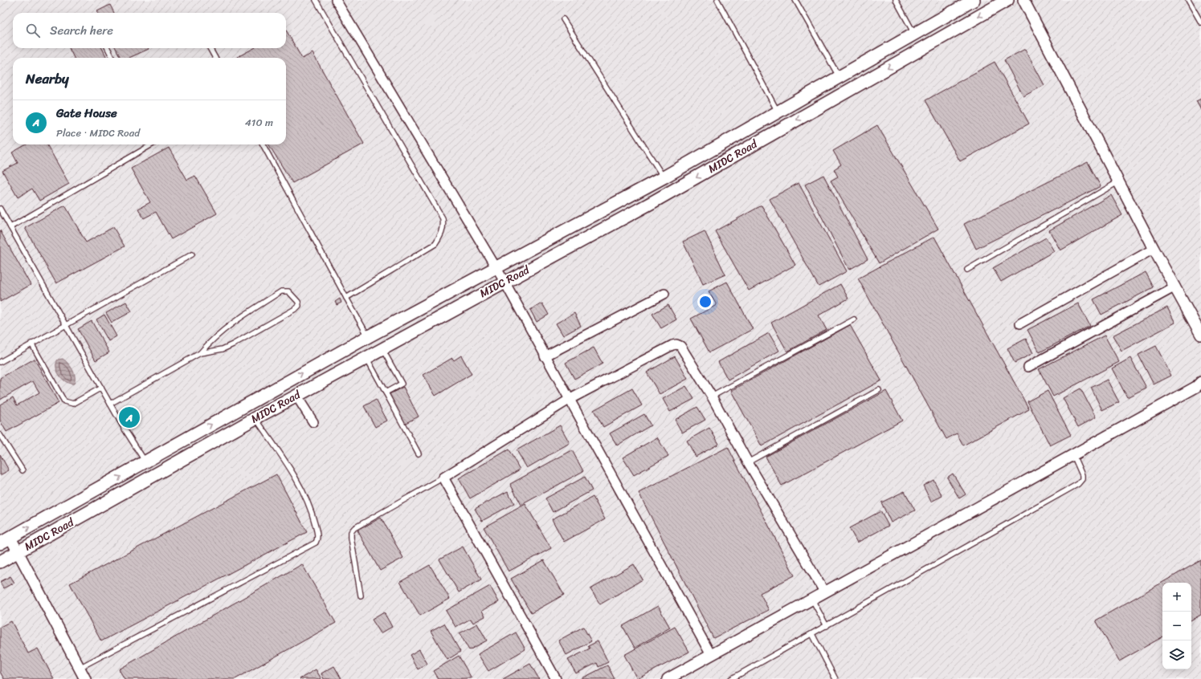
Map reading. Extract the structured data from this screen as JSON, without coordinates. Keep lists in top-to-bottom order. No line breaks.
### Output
{"streets":{"main road":["MIDC Road"]},"page":{"search":"Search here","heading":"Nearby","list":[{"mark":"A","name":"Gate House","note":"Place · MIDC Road","value":"410 m"}],"pins":"A","map_buttons":["+","−"]}}
